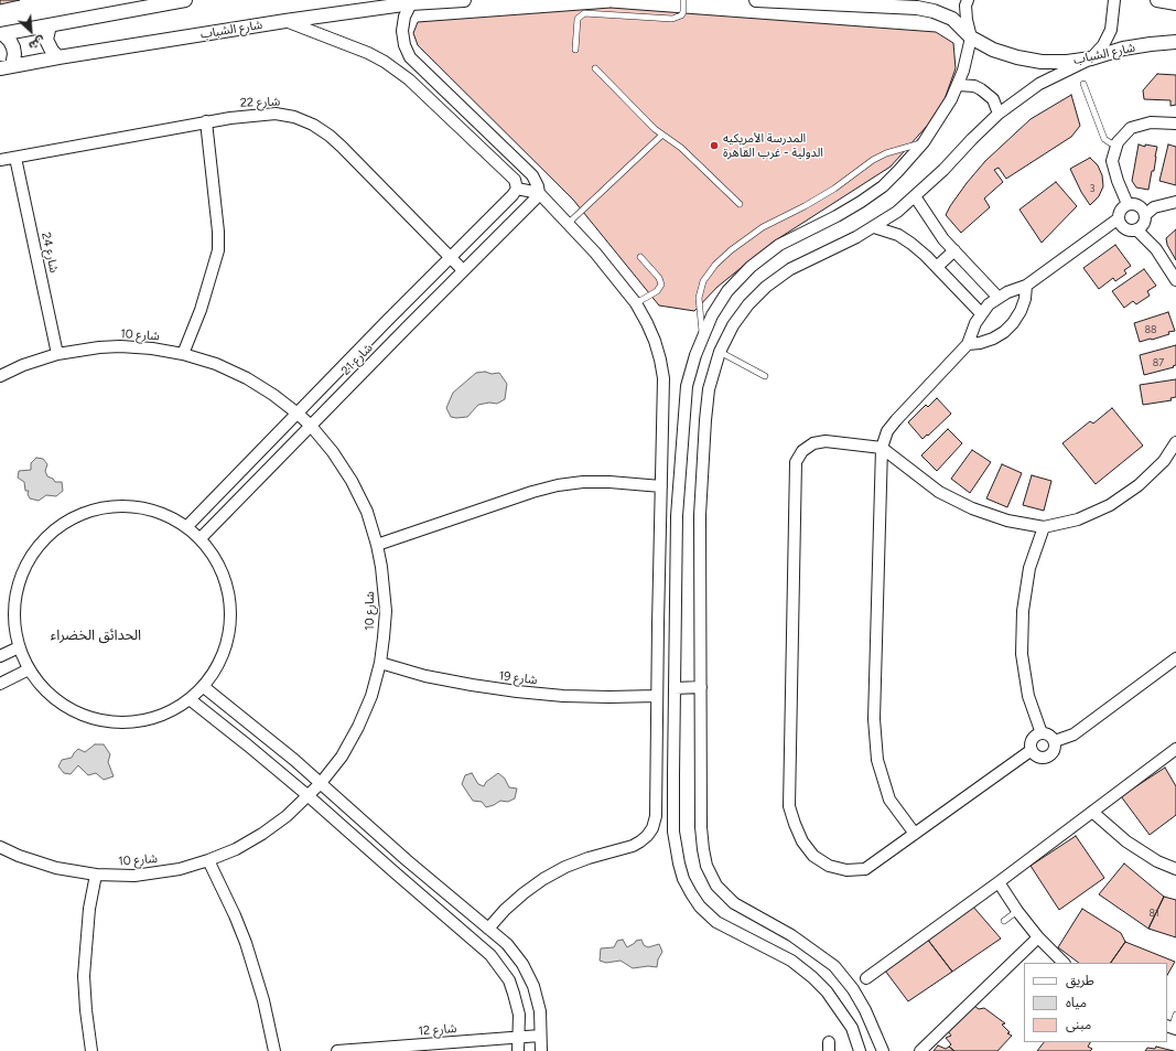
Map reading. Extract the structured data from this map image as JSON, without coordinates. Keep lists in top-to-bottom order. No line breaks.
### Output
{"streets":{"street":["شارع الشباب","شارع 22","شارع 24","شارع 10","شارع 21","شارع 19","شارع 12"]},"crossings":[["شارع 22","شارع 24"],["شارع 22","شارع 21"],["شارع 24","شارع 10"],["شارع 10","شارع 21"],["شارع 10","شارع 19"]],"districts":["الحدائق الخضراء"],"places":["المدرسة الأمريكيه الدولية - غرب القاهرة"],"house_numbers":["3","88","87","81"],"legend":["طريق","مياه","مبنى"],"north":"bottom right"}
